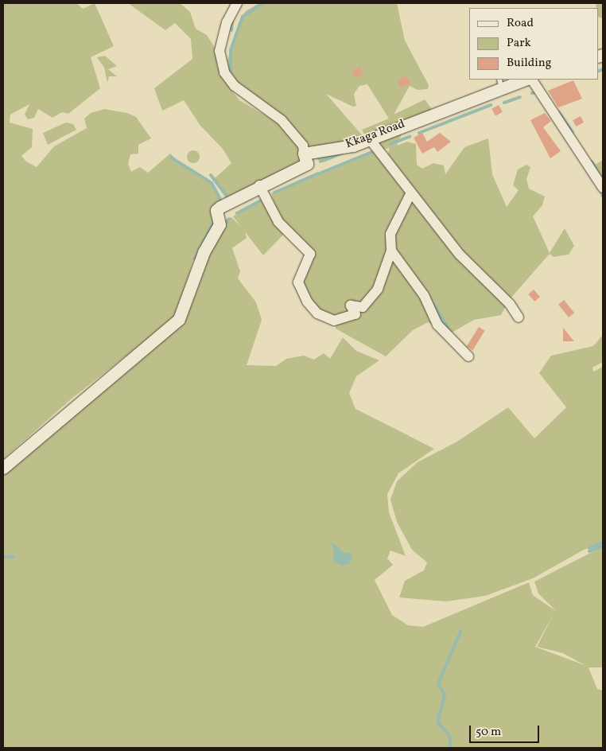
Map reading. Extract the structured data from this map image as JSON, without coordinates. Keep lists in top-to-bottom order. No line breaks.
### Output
{"streets":{"street":["Kkaga Road"]},"legend":["Road","Park","Building"],"scale_bar":"50 m"}
